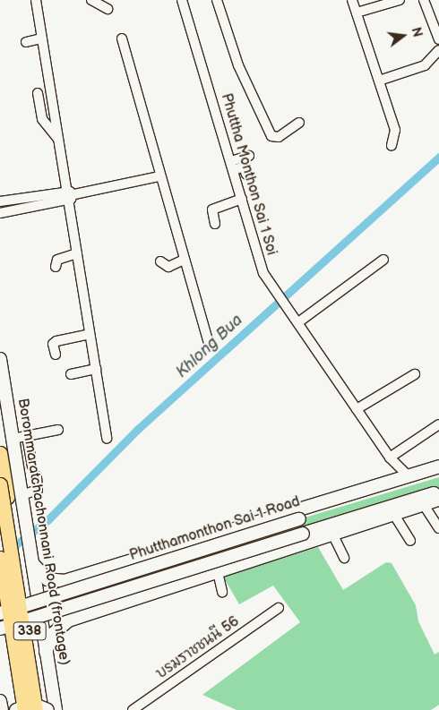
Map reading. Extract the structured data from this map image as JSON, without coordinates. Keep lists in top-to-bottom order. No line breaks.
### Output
{"streets":{"main road":["Phutthamonthon Sai 1 Road","Borommaratchachonnani Road (frontage)","338"],"street":["Phuttha Monthon Sai 1 Soi","บรมราชชนนี 56"]},"crossings":[["Phuttha Monthon Sai 1 Soi","Phutthamonthon Sai 1 Road"],["Phutthamonthon Sai 1 Road","Borommaratchachonnani Road (frontage)"]],"water":["Khlong Bua"],"north":"right"}
